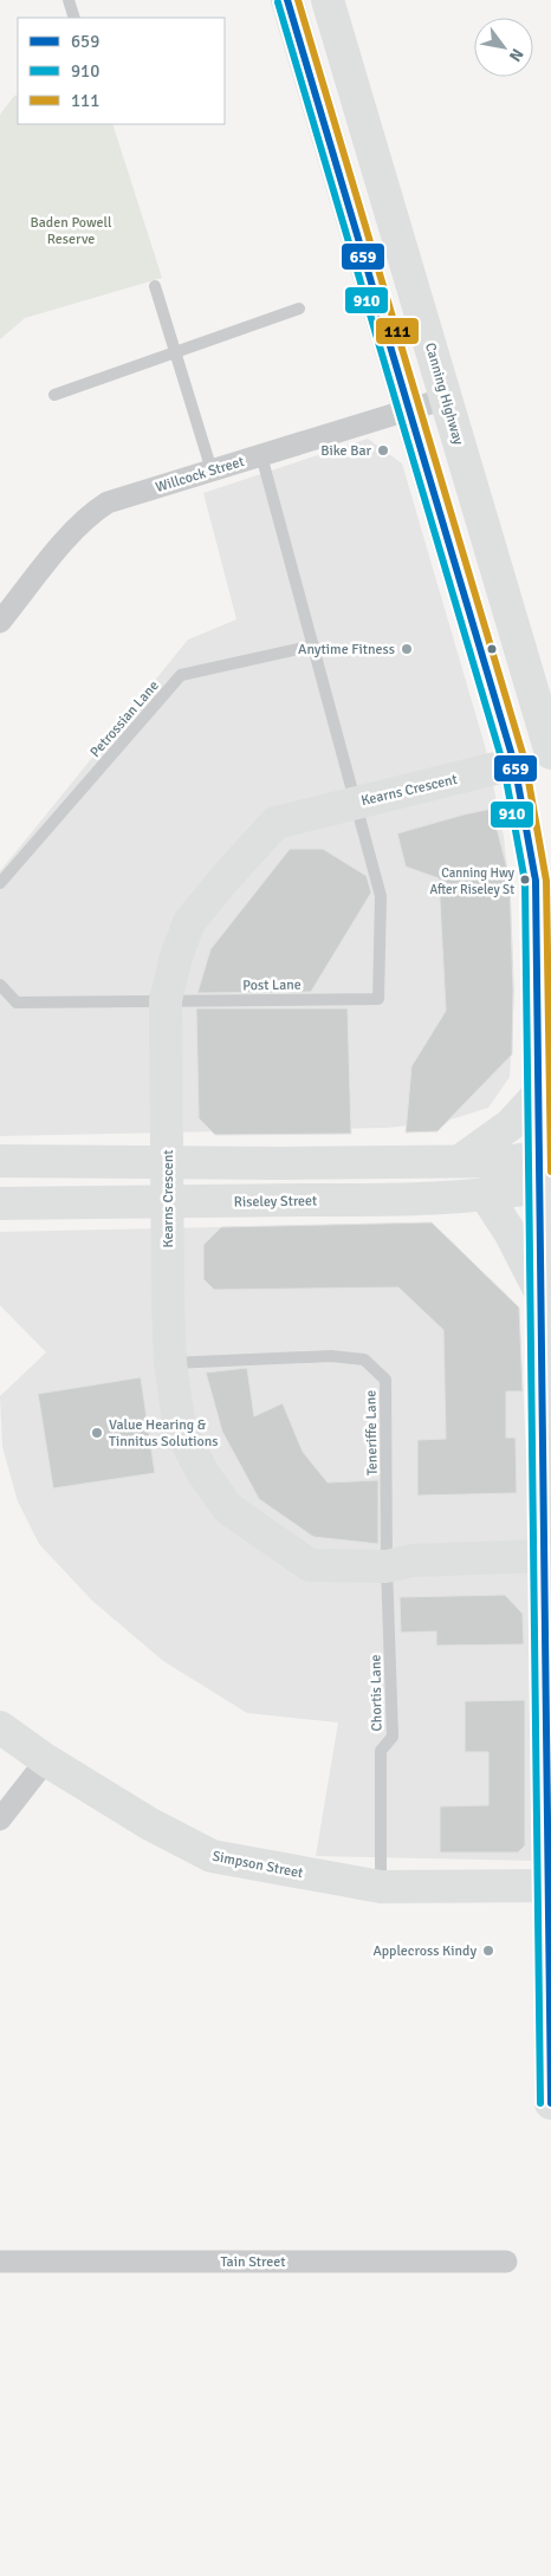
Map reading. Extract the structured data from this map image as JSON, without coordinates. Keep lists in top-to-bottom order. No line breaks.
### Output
{"streets":{"main road":["Canning Highway","Kearns Crescent","Riseley Street","Simpson Street"],"street":["Willcock Street","Tain Street"],"lane":["Petrossian Lane","Post Lane","Teneriffe Lane","Chortis Lane"]},"crossings":[["Canning Highway","Willcock Street"],["Kearns Crescent","Post Lane"],["Kearns Crescent","Riseley Street"],["Kearns Crescent","Teneriffe Lane"],["Kearns Crescent","Chortis Lane"],["Teneriffe Lane","Chortis Lane"],["Chortis Lane","Simpson Street"]],"parks":["Baden Powell Reserve"],"places":["Bike Bar","Anytime Fitness","Canning Hwy After Riseley St","Value Hearing & Tinnitus Solutions","Applecross Kindy"],"lines":["transit line 659","transit line 111","transit line 910"],"legend":["659","910","111"],"north":"bottom right"}
